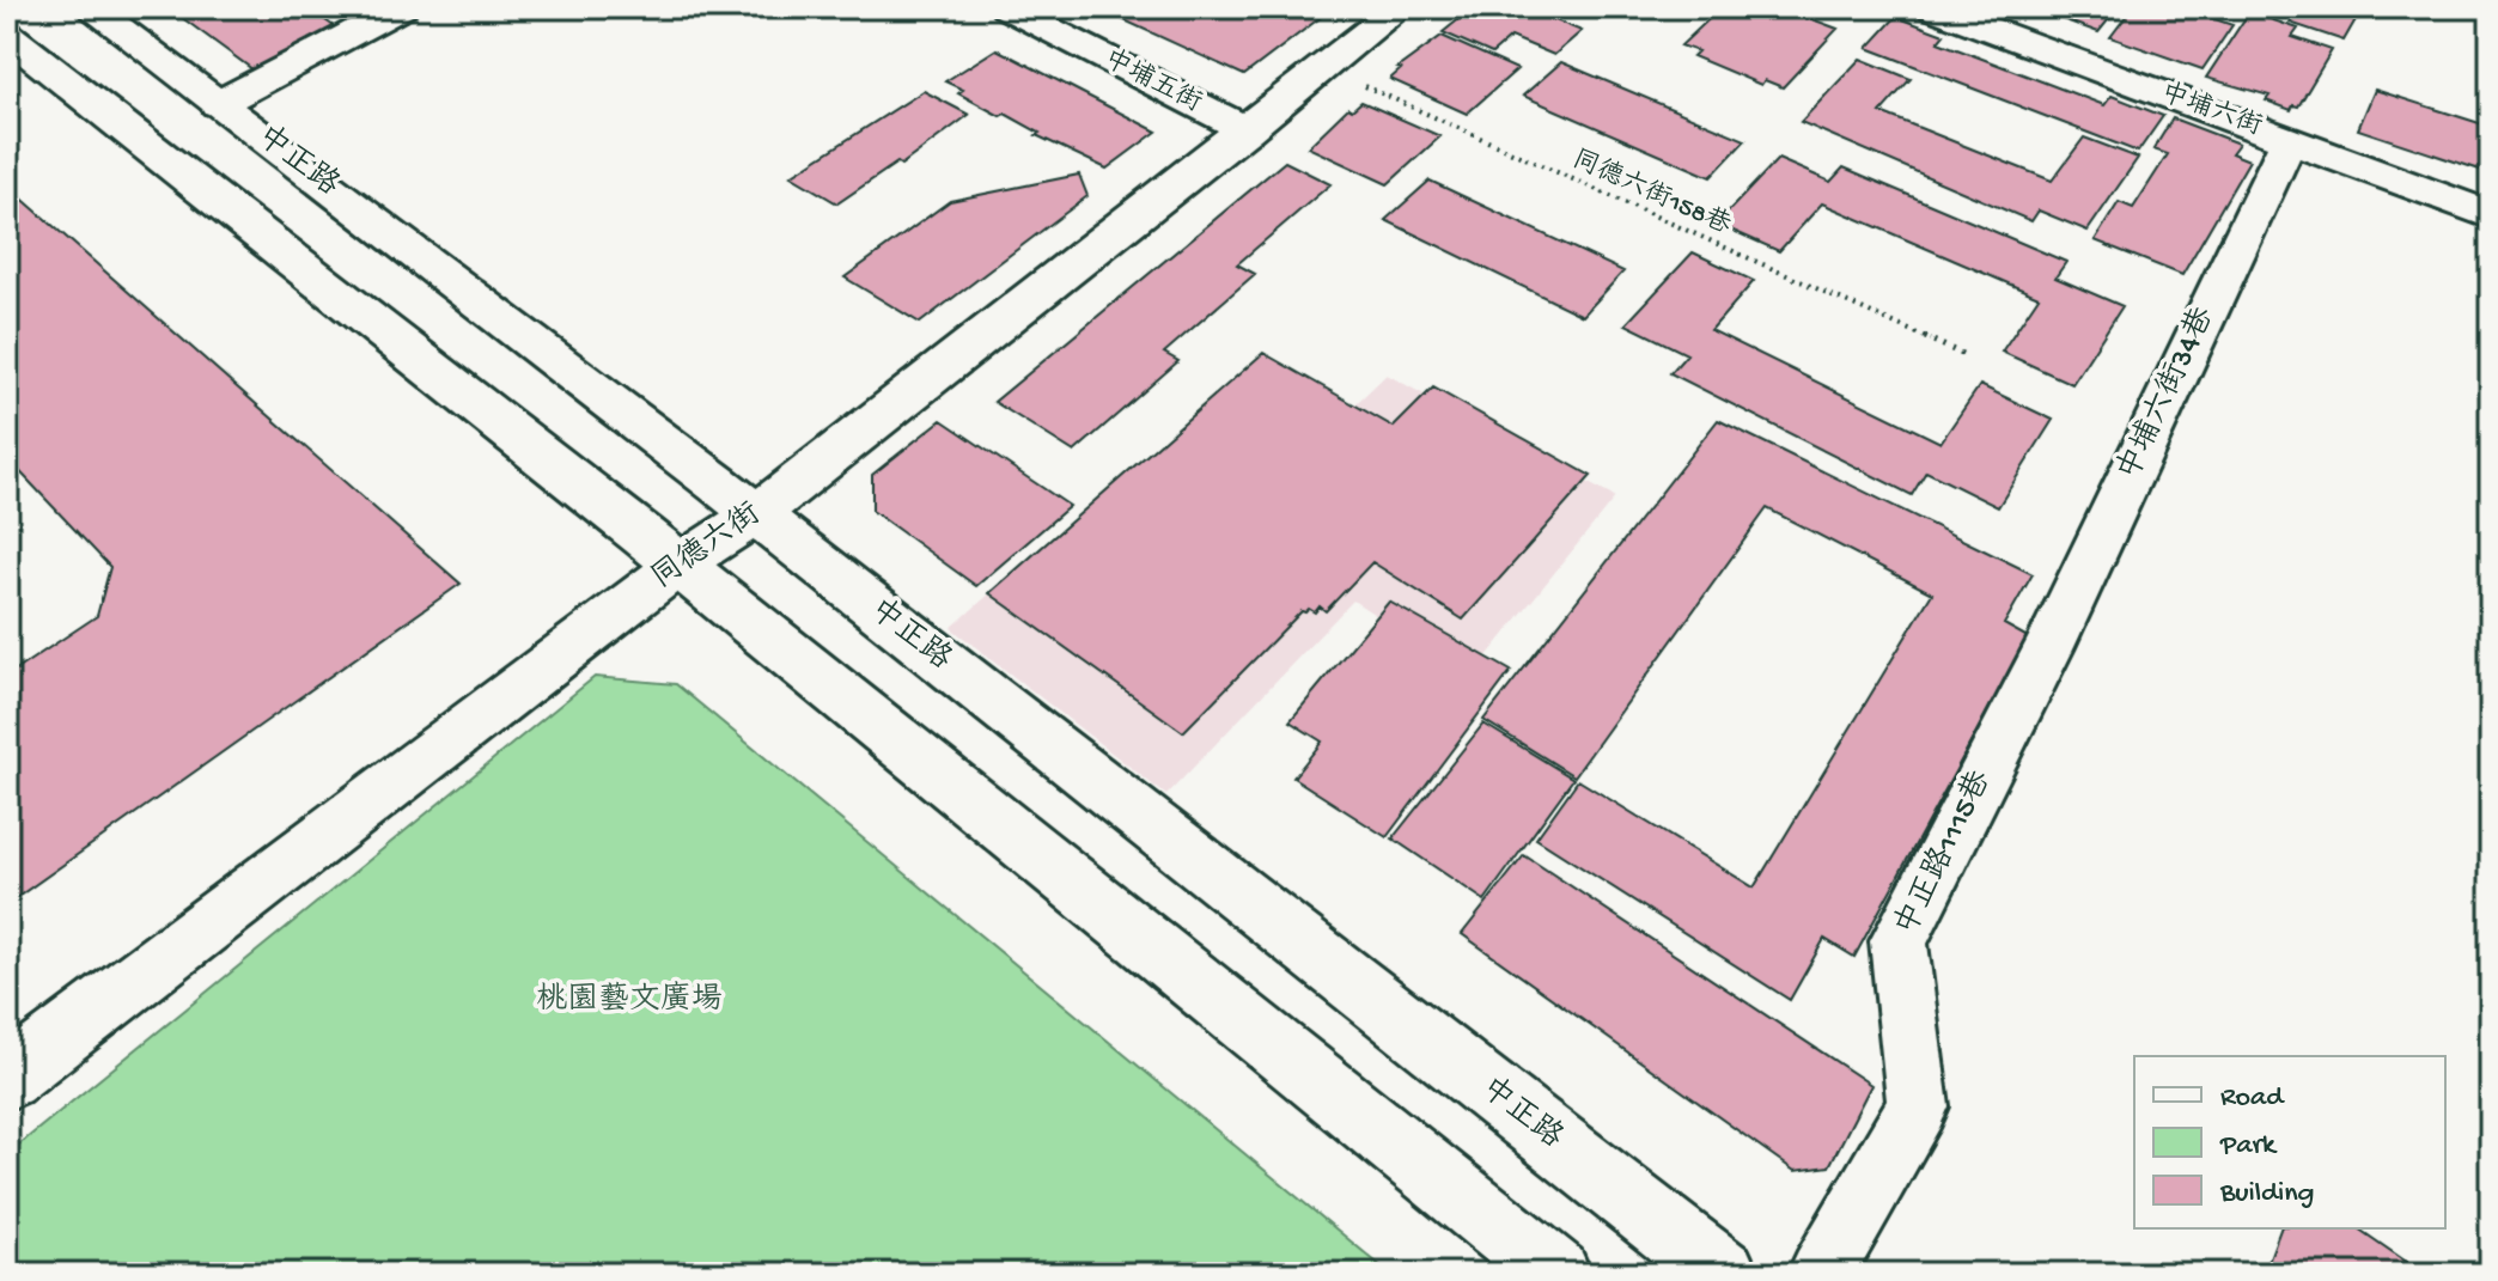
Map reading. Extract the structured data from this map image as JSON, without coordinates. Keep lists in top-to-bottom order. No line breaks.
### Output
{"streets":{"street":["中埔五街","中埔六街","中正路","中埔六街34巷","同德六街","中正路1115巷"],"path":["同德六街158巷"]},"crossings":[["中埔五街","同德六街"],["中埔六街","中埔六街34巷"],["中正路","同德六街"],["同德六街158巷","同德六街"],["中埔六街34巷","中正路1115巷"]],"parks":["桃園藝文廣場"],"legend":["Road","Park","Building"]}
